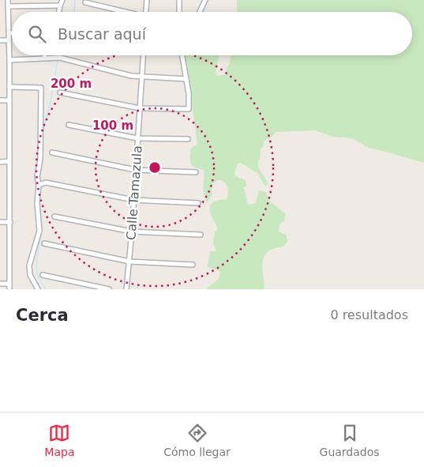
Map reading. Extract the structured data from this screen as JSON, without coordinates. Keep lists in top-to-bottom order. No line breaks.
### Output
{"streets":{"street":["Calle Tamazula"]},"page":{"search":"Buscar aquí","heading":["Cerca","0 resultados"],"nav":["Mapa","Cómo llegar","Guardados"]},"rings":["200 m","100 m"]}
